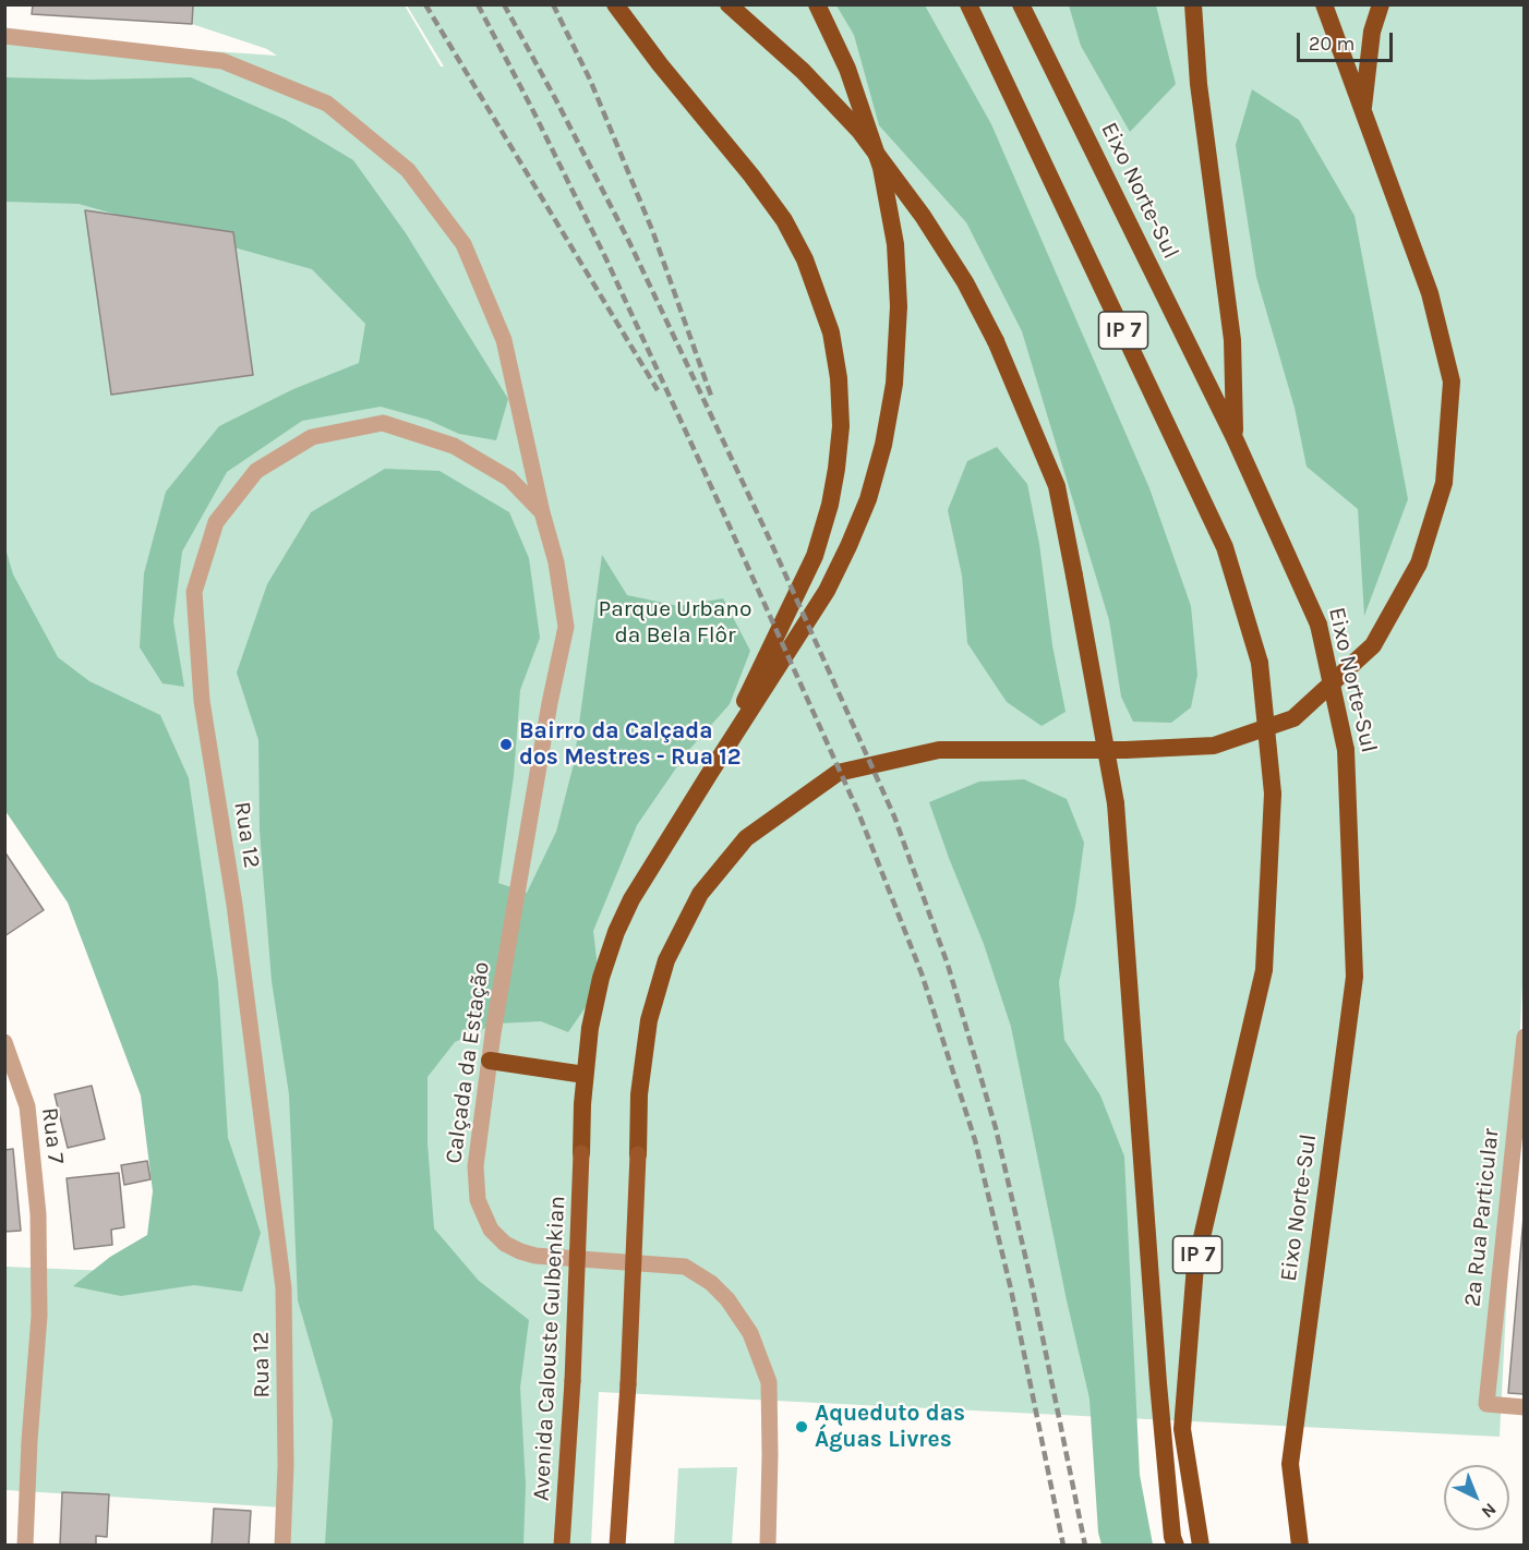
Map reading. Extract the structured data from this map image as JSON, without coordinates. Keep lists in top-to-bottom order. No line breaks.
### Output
{"streets":{"highway":["Eixo Norte-Sul","IP 7"],"main road":["Avenida Calouste Gulbenkian"],"street":["Rua 12","Calçada da Estação","Rua 7","2ª Rua Particular"]},"crossings":[["Rua 12","Calçada da Estação"]],"parks":["Parque Urbano da Bela Flôr"],"places":["Bairro da Calçada dos Mestres - Rua 12","Aqueduto das Águas Livres"],"scale_bar":"20 m","north":"bottom right"}
